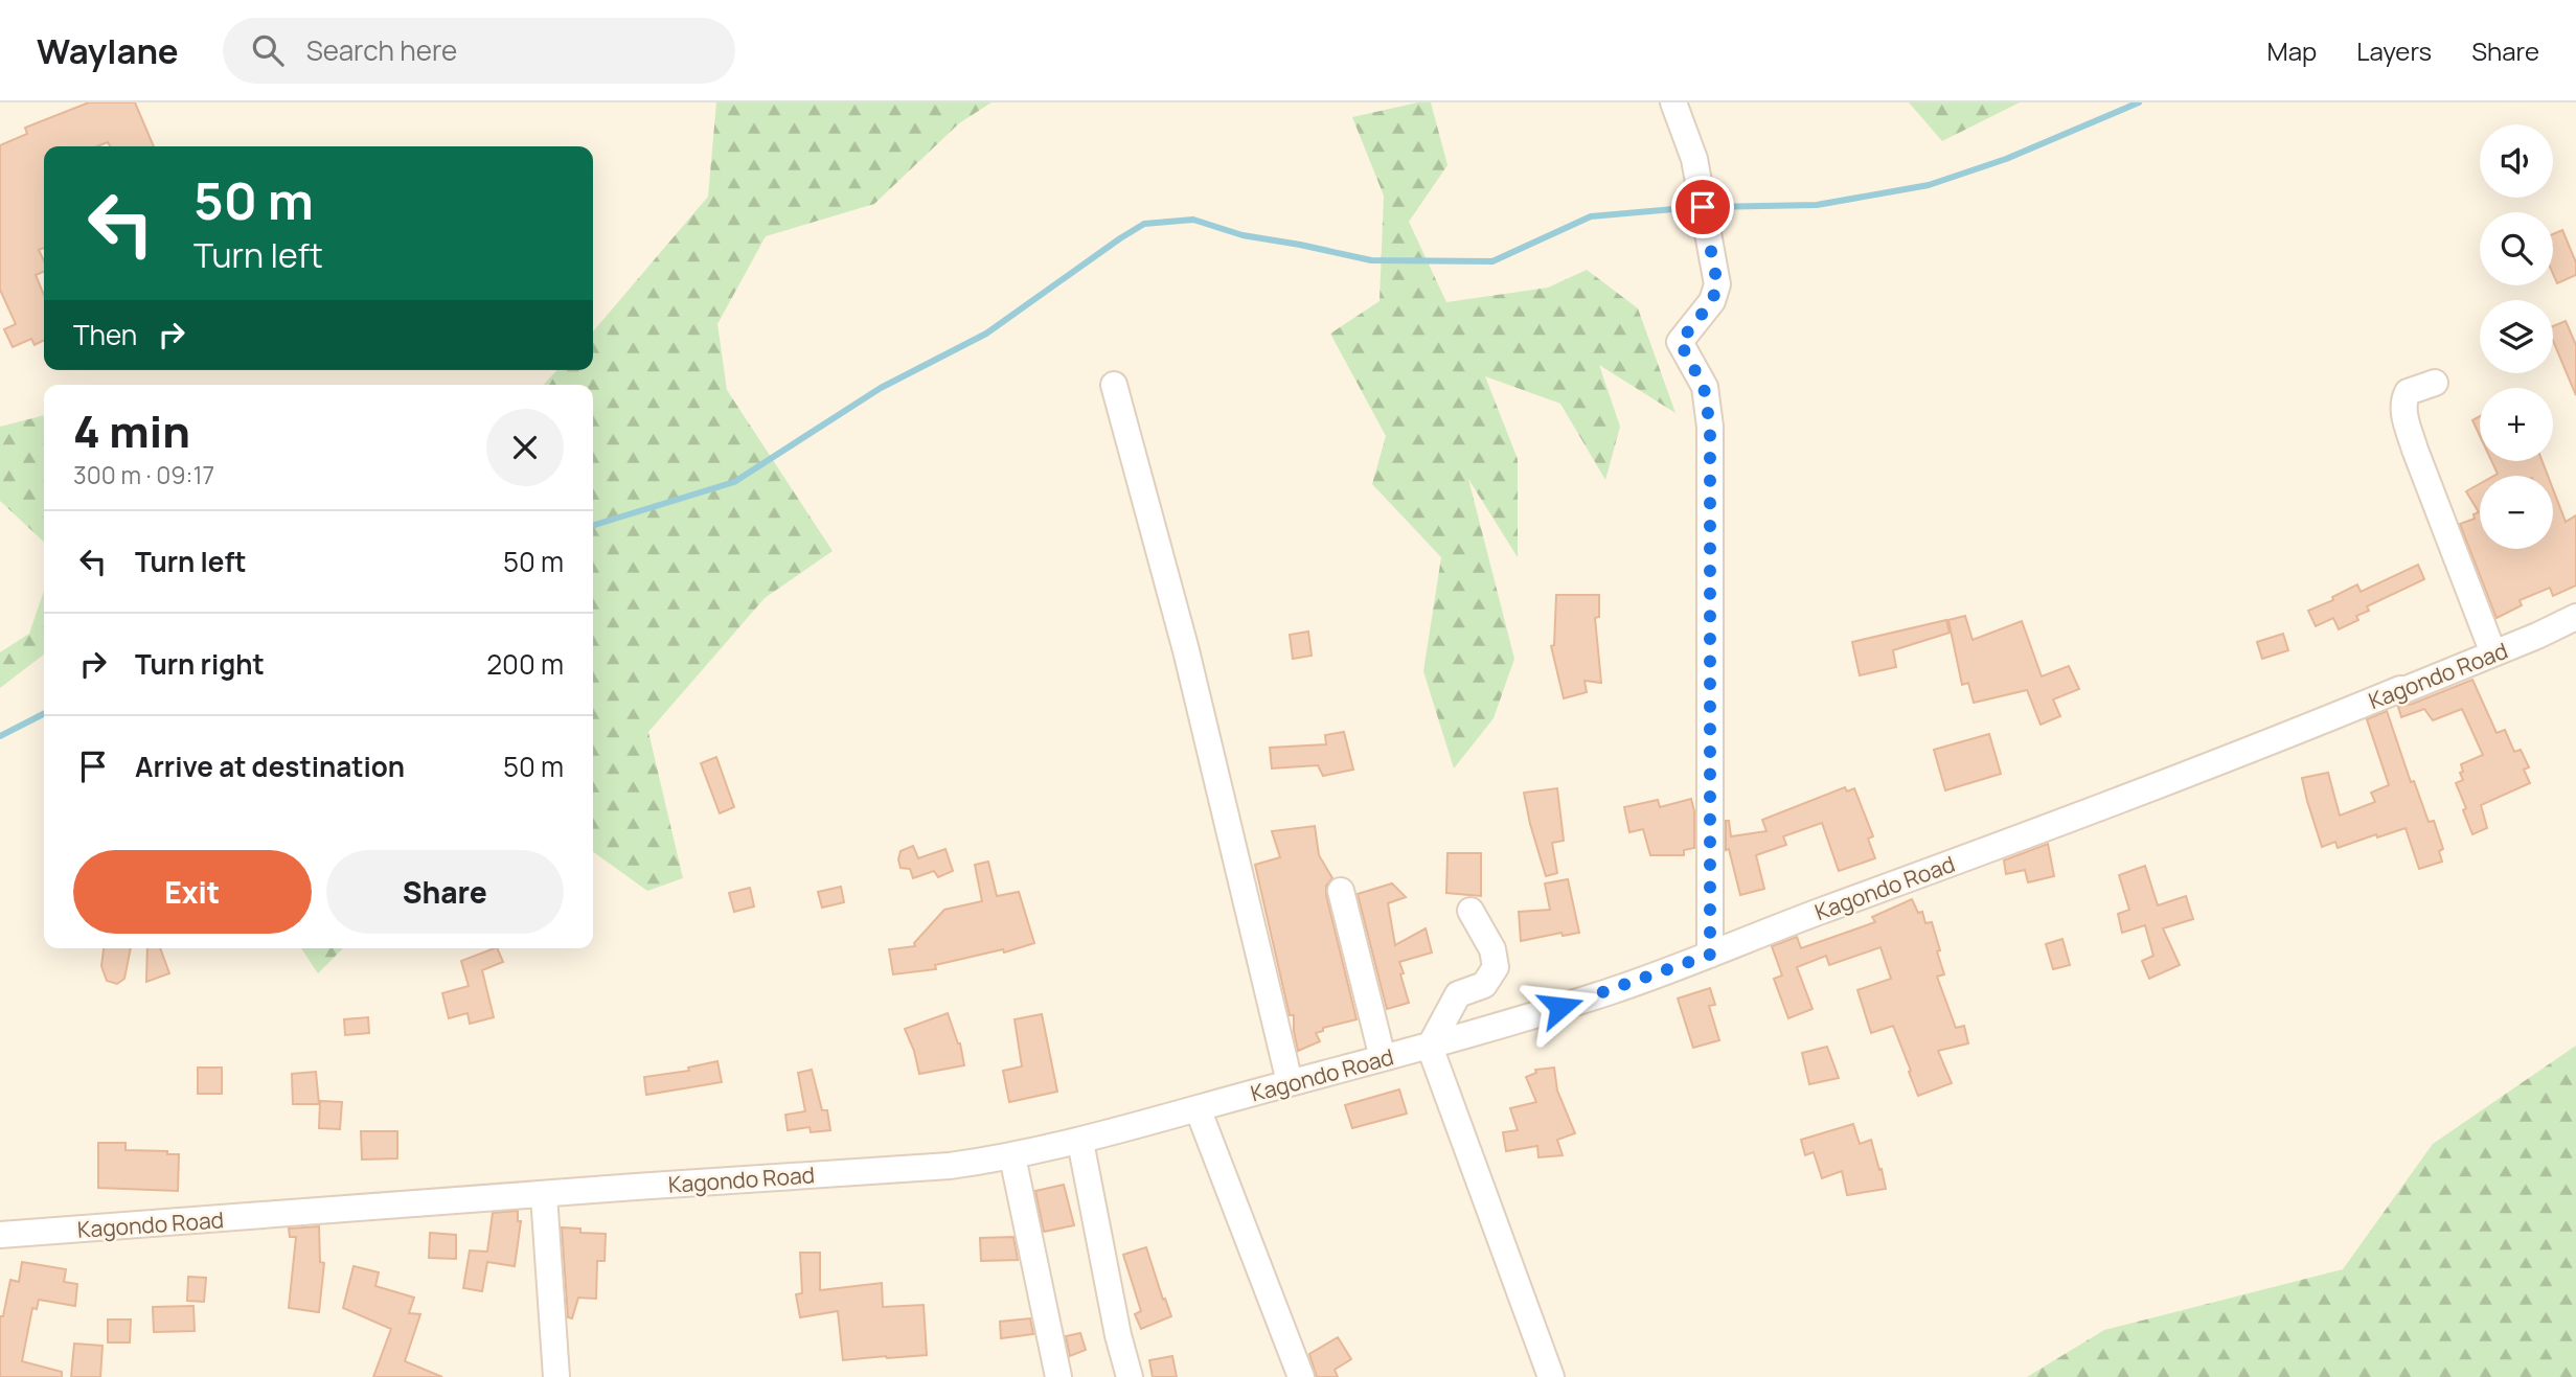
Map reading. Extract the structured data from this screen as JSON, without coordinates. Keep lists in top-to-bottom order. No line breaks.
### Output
{"streets":{"street":["Kagondo Road"]},"page":{"header":"Waylane","search":"Search here","nav":["Map","Layers","Share"],"map_buttons":["+","−"],"turn":["50 m","Turn left"],"then":"Then","heading":["4 min","300 m · 09:17"],"list":[{"name":"Turn left","value":"50 m"},{"name":"Turn right","value":"200 m"},{"name":"Arrive at destination","value":"50 m"}],"buttons":["Exit","Share"]}}
